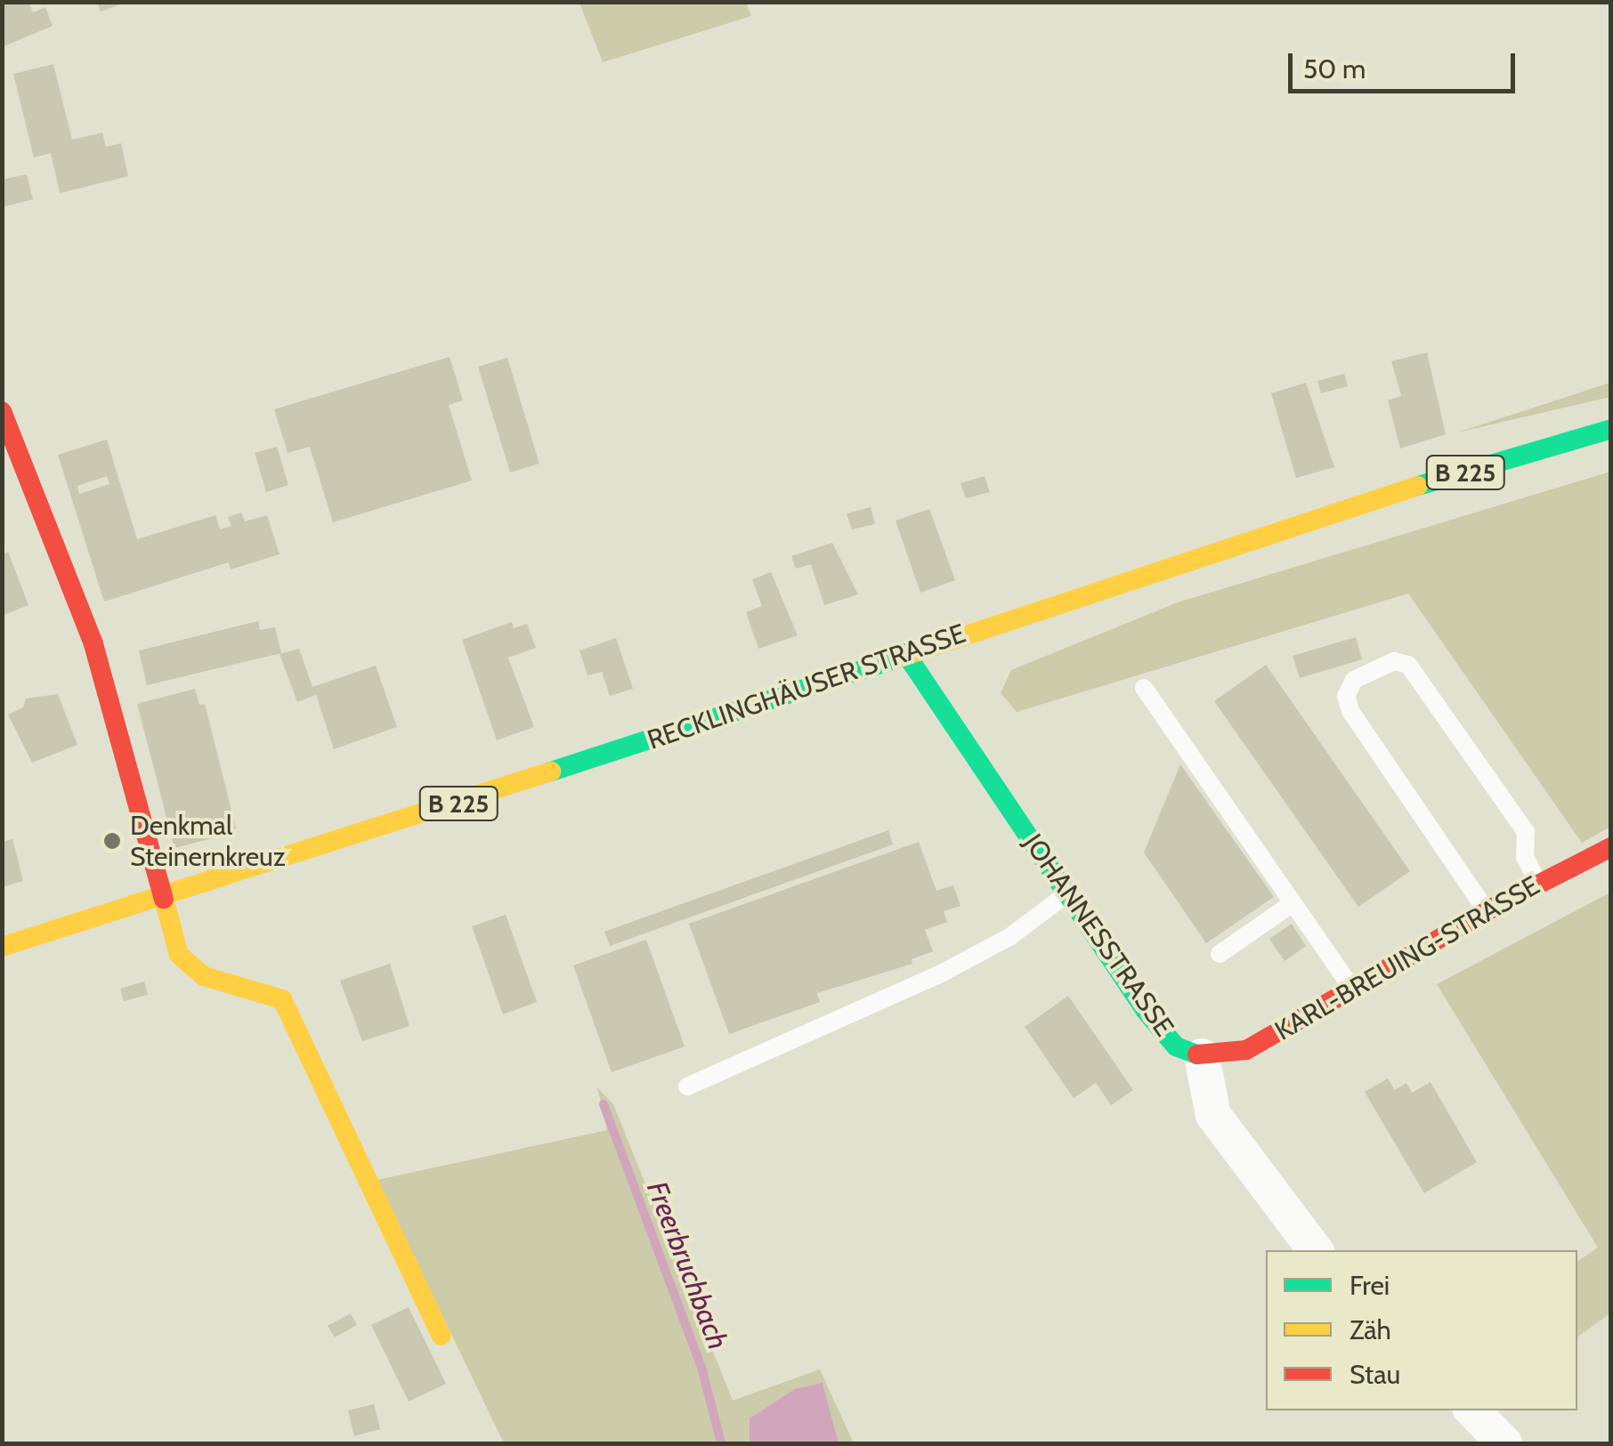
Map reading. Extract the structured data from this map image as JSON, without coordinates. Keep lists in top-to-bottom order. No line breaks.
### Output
{"streets":{"street":["B 225","RECKLINGHÄUSER STRASSE","JOHANNESSTRASSE","KARL-BREUING-STRASSE"]},"crossings":[["RECKLINGHÄUSER STRASSE","JOHANNESSTRASSE"],["JOHANNESSTRASSE","KARL-BREUING-STRASSE"]],"water":["Freerbruchbach"],"places":["Denkmal Steinernkreuz"],"legend":["Frei","Zäh","Stau"],"scale_bar":"50 m"}
